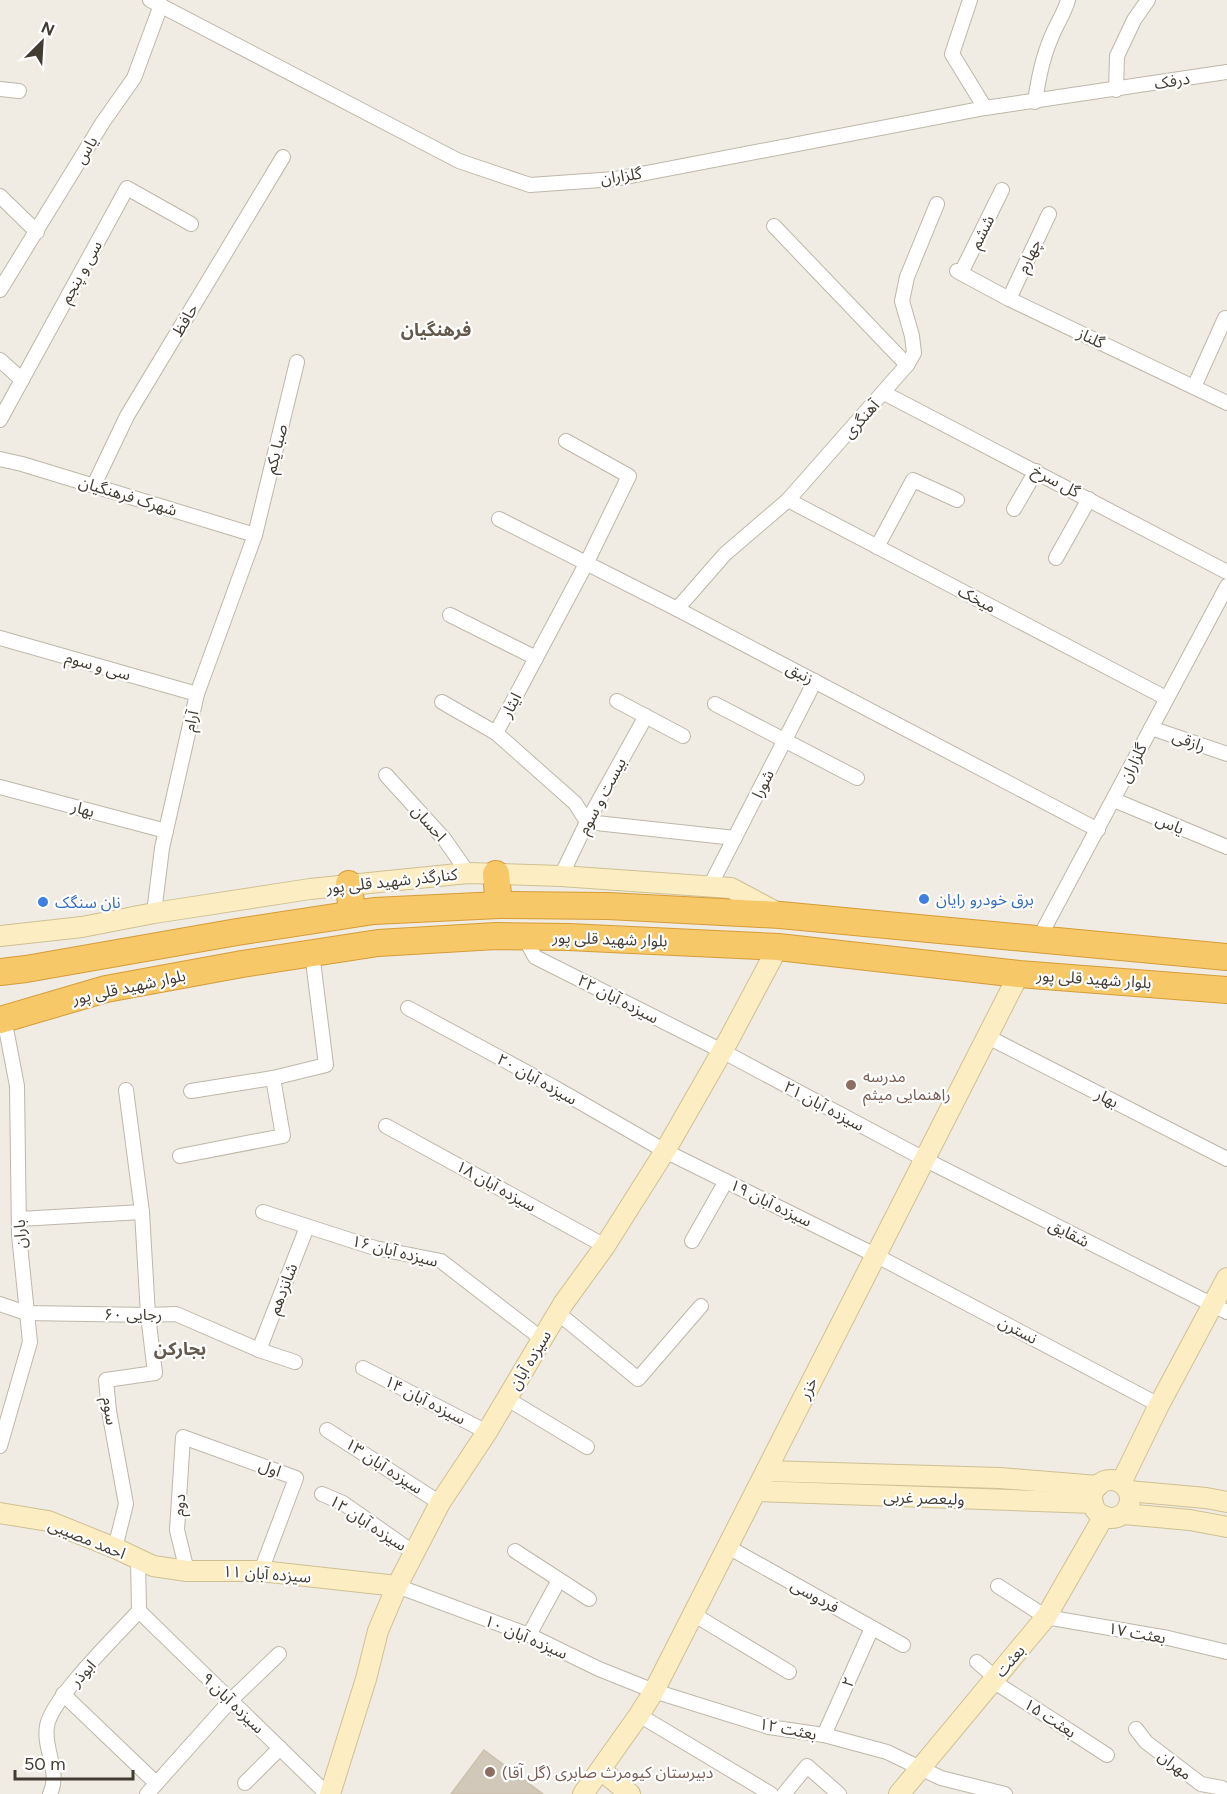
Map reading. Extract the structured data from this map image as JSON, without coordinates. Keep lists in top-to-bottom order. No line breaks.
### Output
{"streets":{"highway":["بلوار شهید قلی پور"],"street":["درفک","یاس","گلزاران","ششم","چهارم","سی و پنجم","حافظ","گلناز","آهنگری","صبا یکم","گل سرخ","شهرک فرهنگیان","میخک","سی و سوم","زنبق","ایثار","آرام","رازقی","شورا","بیست و سوم","بهار","احسان","کنارگذر شهید قلی پور","سیزده آبان ۲۲","سیزده آبان ۲۰","سیزده آبان ۲۱","سیزده آبان ۱۸","سیزده آبان ۱۹","شقایق","باران","سیزده آبان ۱۶","شانزدهم","رجایی ۶۰","نسترن","سیزده آبان","خزر","سیزده آبان ۱۴","سوم","سیزده آبان ۱۳","اول","ولیعصر غربی","دوم","سیزده آبان ۱۲","احمد مصیبی","سیزده آبان ۱۱","فردوسی","بعثت ۱۷","سیزده آبان ‍۱۰","بعثت","ابوذر","۲","سیزده آبان ۹","بعثت ۱۵","بعثت ۱۲","مهران"]},"crossings":[["درفک","گلزاران"],["یاس","گلزاران"],["گلزاران","میخک"],["گلزاران","زنبق"],["گلزاران","رازقی"],["گلزاران","بلوار شهید قلی پور"],["ششم","گلناز"],["چهارم","گلناز"],["حافظ","شهرک فرهنگیان"],["آهنگری","گل سرخ"],["آهنگری","میخک"],["آهنگری","زنبق"],["صبا یکم","شهرک فرهنگیان"],["صبا یکم","آرام"],["شهرک فرهنگیان","آرام"],["سی و سوم","آرام"],["زنبق","ایثار"],["زنبق","شورا"],["ایثار","بیست و سوم"],["آرام","بهار"],["آرام","کنارگذر شهید قلی پور"],["شورا","کنارگذر شهید قلی پور"],["بیست و سوم","کنارگذر شهید قلی پور"],["بهار","خزر"],["احسان","کنارگذر شهید قلی پور"],["کنارگذر شهید قلی پور","بلوار شهید قلی پور"],["بلوار شهید قلی پور","سیزده آبان ۲۲"],["بلوار شهید قلی پور","باران"],["بلوار شهید قلی پور","سیزده آبان"],["بلوار شهید قلی پور","خزر"],["سیزده آبان ۲۲","سیزده آبان ۲۱"],["سیزده آبان ۲۲","سیزده آبان"],["سیزده آبان ۲۰","سیزده آبان ۱۹"],["سیزده آبان ۲۰","سیزده آبان"],["سیزده آبان ۲۱","شقایق"],["سیزده آبان ۲۱","سیزده آبان"],["سیزده آبان ۲۱","خزر"],["سیزده آبان ۱۸","سیزده آبان"],["سیزده آبان ۱۹","نسترن"],["سیزده آبان ۱۹","سیزده آبان"],["سیزده آبان ۱۹","خزر"],["شقایق","خزر"],["باران","رجایی ۶۰"],["سیزده آبان ۱۶","شانزدهم"],["سیزده آبان ۱۶","سیزده آبان"],["شانزدهم","رجایی ۶۰"],["رجایی ۶۰","سوم"],["نسترن","خزر"],["سیزده آبان","سیزده آبان ۱۴"],["سیزده آبان","سیزده آبان ۱۳"],["سیزده آبان","سیزده آبان ۱۲"],["سیزده آبان","سیزده آبان ۱۱"],["سیزده آبان","سیزده آبان ‍۱۰"],["سیزده آبان","سیزده آبان ۹"],["خزر","ولیعصر غربی"],["خزر","فردوسی"],["خزر","سیزده آبان ‍۱۰"],["خزر","بعثت ۱۲"],["سوم","احمد مصیبی"],["اول","دوم"],["اول","سیزده آبان ۱۱"],["ولیعصر غربی","بعثت"],["دوم","سیزده آبان ۱۱"],["احمد مصیبی","سیزده آبان ۱۱"],["سیزده آبان ۱۱","سیزده آبان ‍۱۰"],["فردوسی","۲"],["بعثت ۱۷","بعثت"],["سیزده آبان ‍۱۰","بعثت ۱۲"],["بعثت","بعثت ۱۵"],["بعثت","بعثت ۱۲"],["ابوذر","سیزده آبان ۹"],["۲","بعثت ۱۲"]],"districts":["فرهنگیان","بجارکن"],"places":["برق خودرو رایان","نان سنگک","مدرسه راهنمایی میثم","دبیرستان کیومرث صابری (گل آقا)"],"scale_bar":"50 m","north":"top right"}
